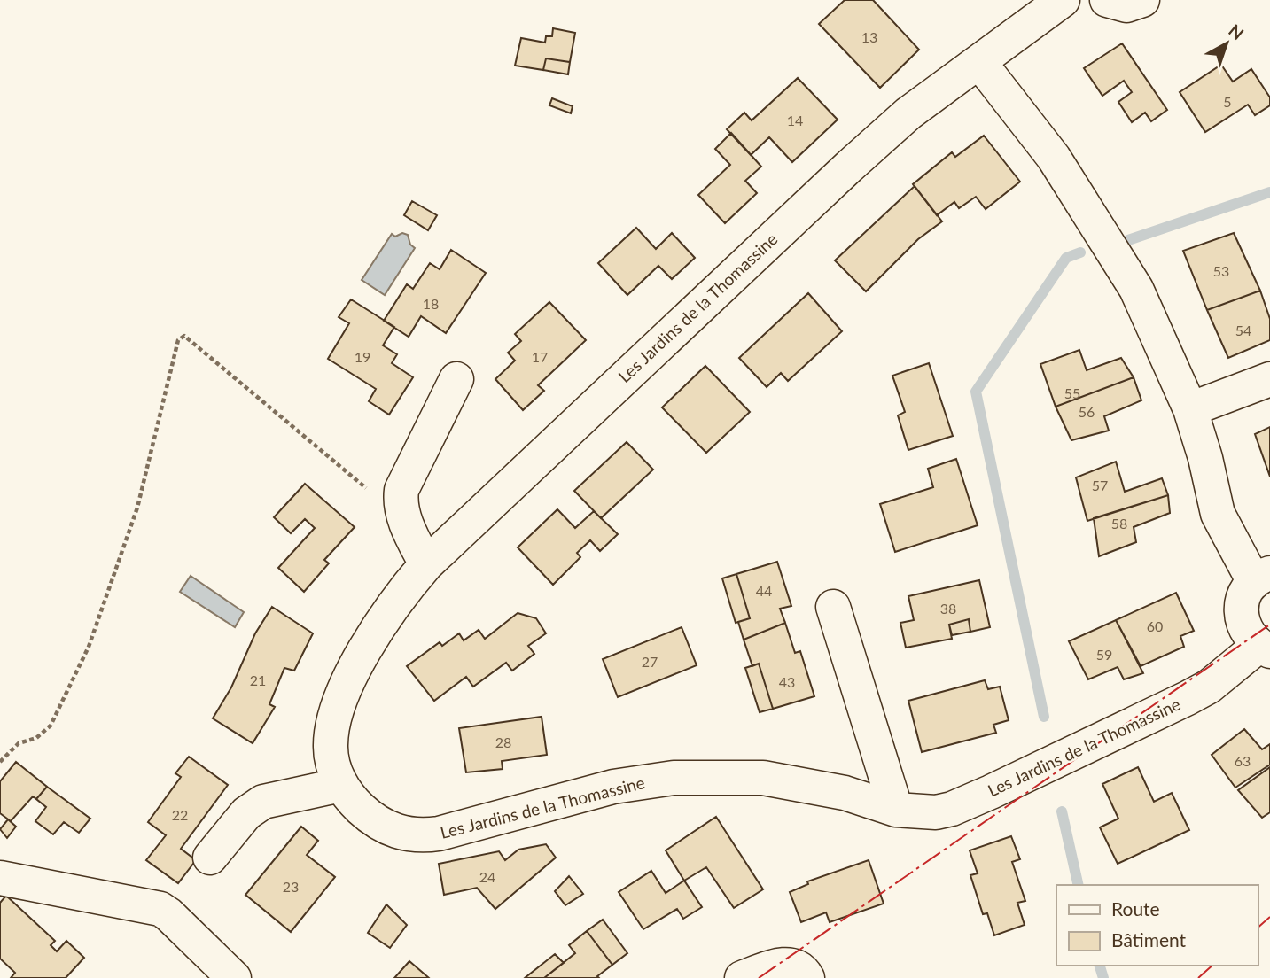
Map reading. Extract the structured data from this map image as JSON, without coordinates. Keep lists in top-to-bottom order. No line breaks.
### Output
{"streets":{"street":["Les Jardins de la Thomassine"]},"house_numbers":["13","5","14","53","18","54","19","17","55","56","57","58","44","38","60","59","27","21","43","28","63","22","24","23"],"legend":["Route","Bâtiment"],"north":"top right"}
